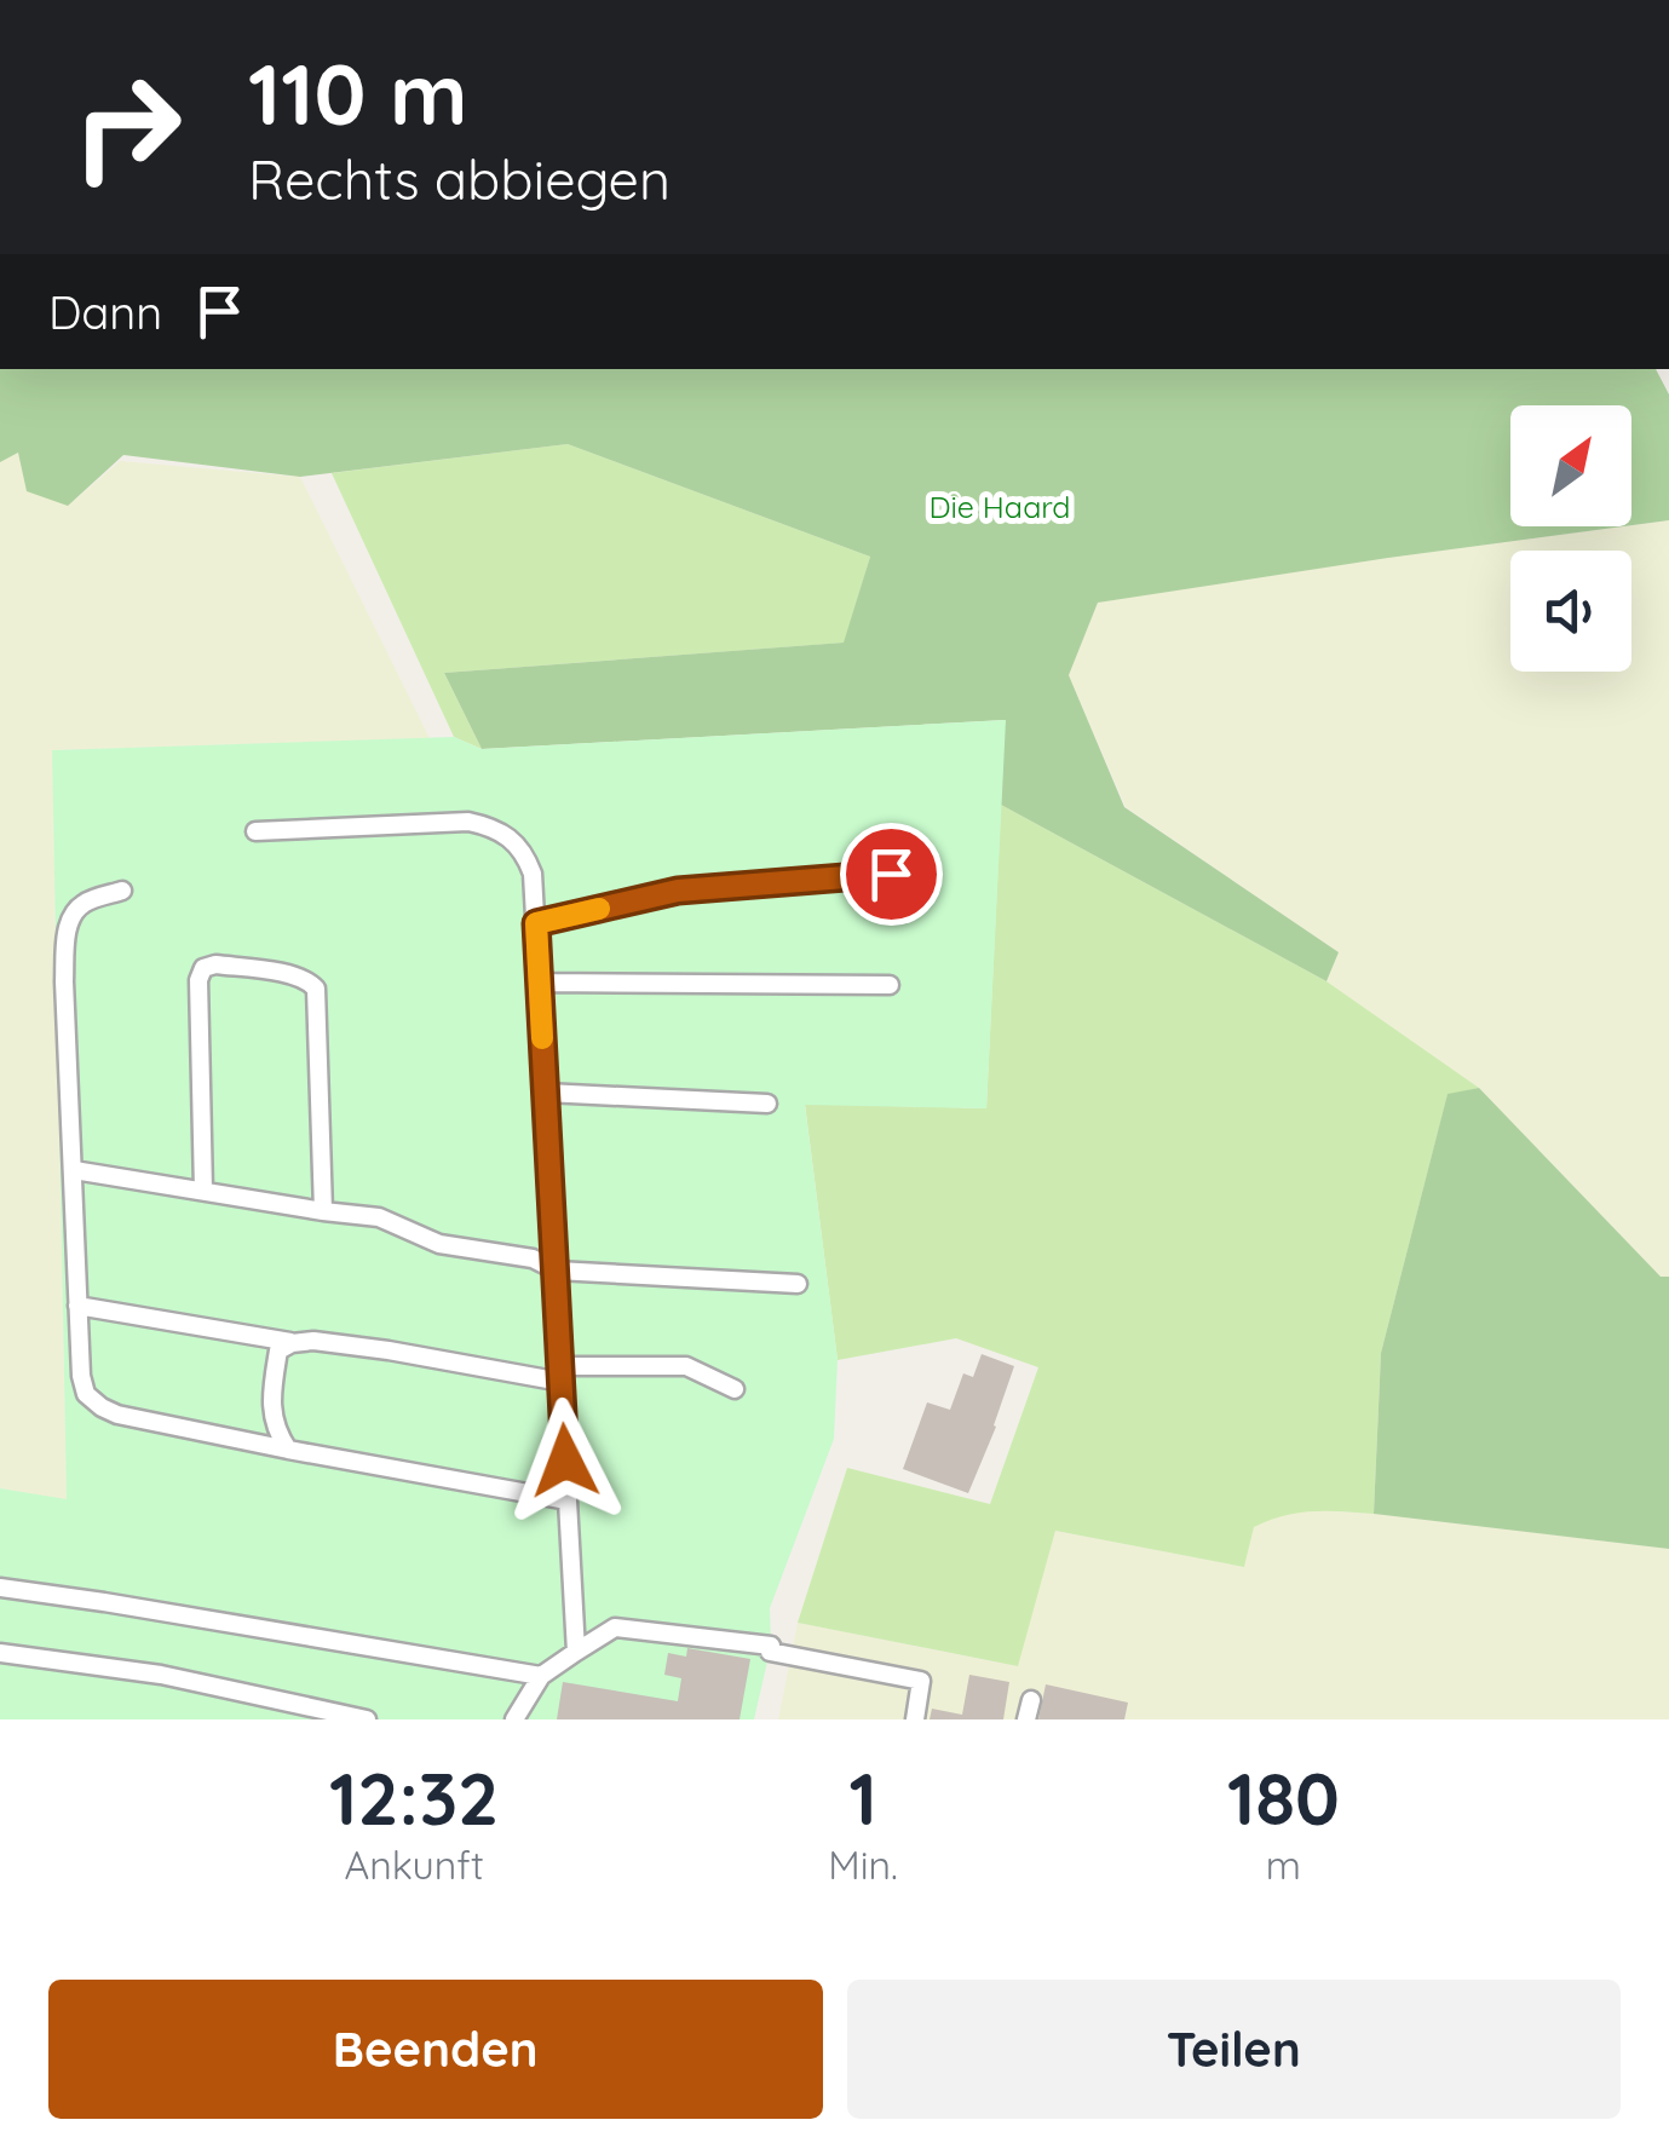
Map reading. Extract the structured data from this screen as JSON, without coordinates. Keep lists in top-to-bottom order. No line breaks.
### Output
{"parks":["Die Haard"],"north":"top right","page":{"turn":["110 m","Rechts abbiegen"],"then":"Dann","eta":["12:32","Ankunft","1","Min.","180","m"],"buttons":["Beenden","Teilen"]}}
